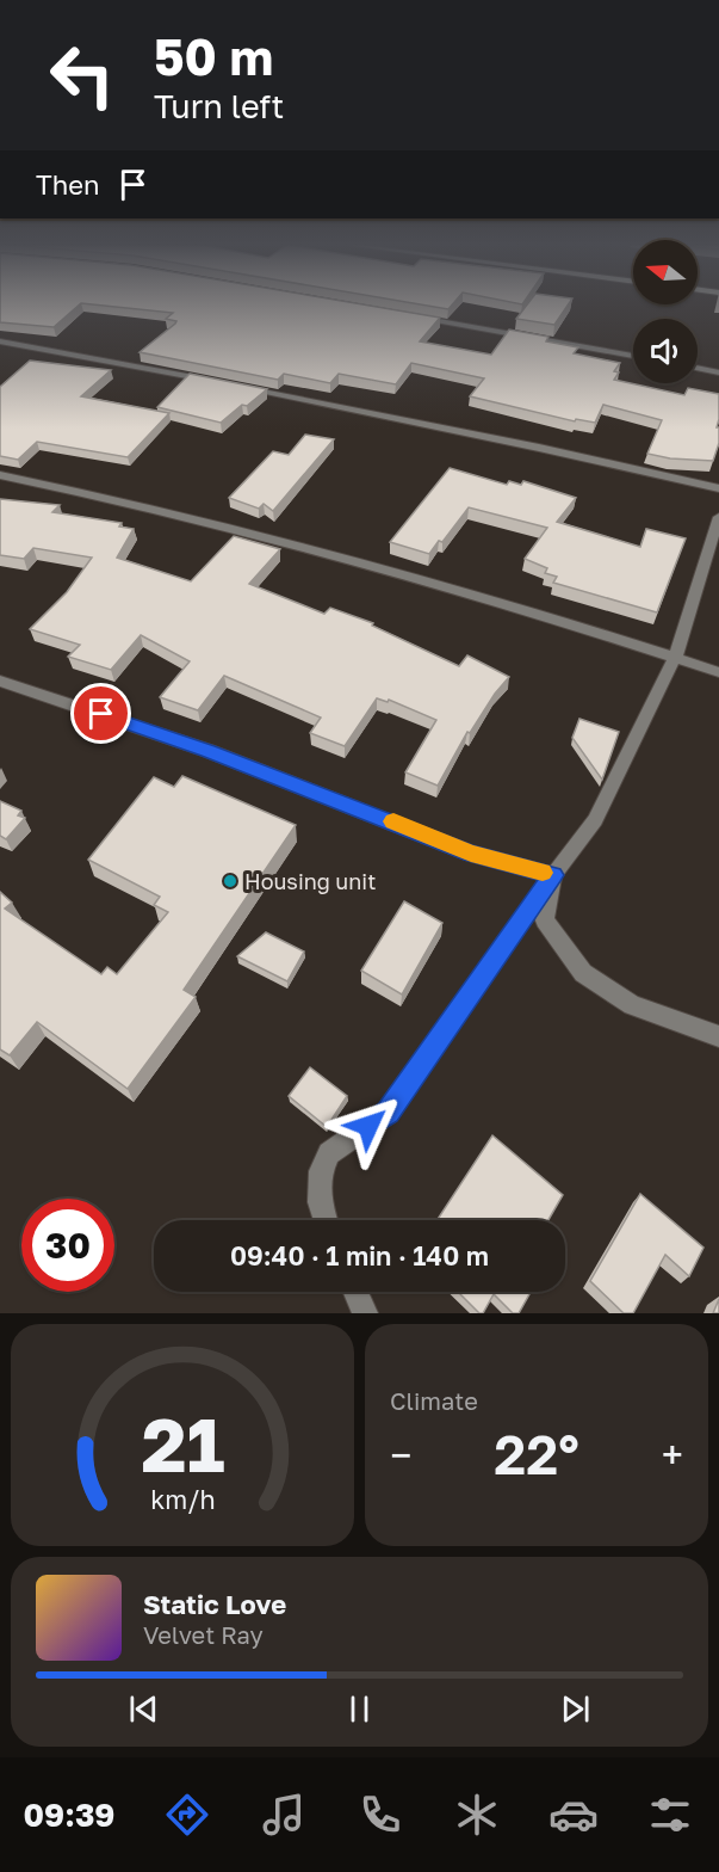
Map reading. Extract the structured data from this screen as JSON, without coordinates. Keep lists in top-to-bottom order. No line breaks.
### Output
{"places":["Housing unit"],"north":"left","page":{"turn":["50 m","Turn left"],"then":"Then","limit":"30","trip":"09:40 · 1 min · 140 m","tile":"Climate","heat":["−","22°","+"],"song":["Static Love","Velvet Ray"],"tabs":"09:39","gauge":["21","km/h"]}}
